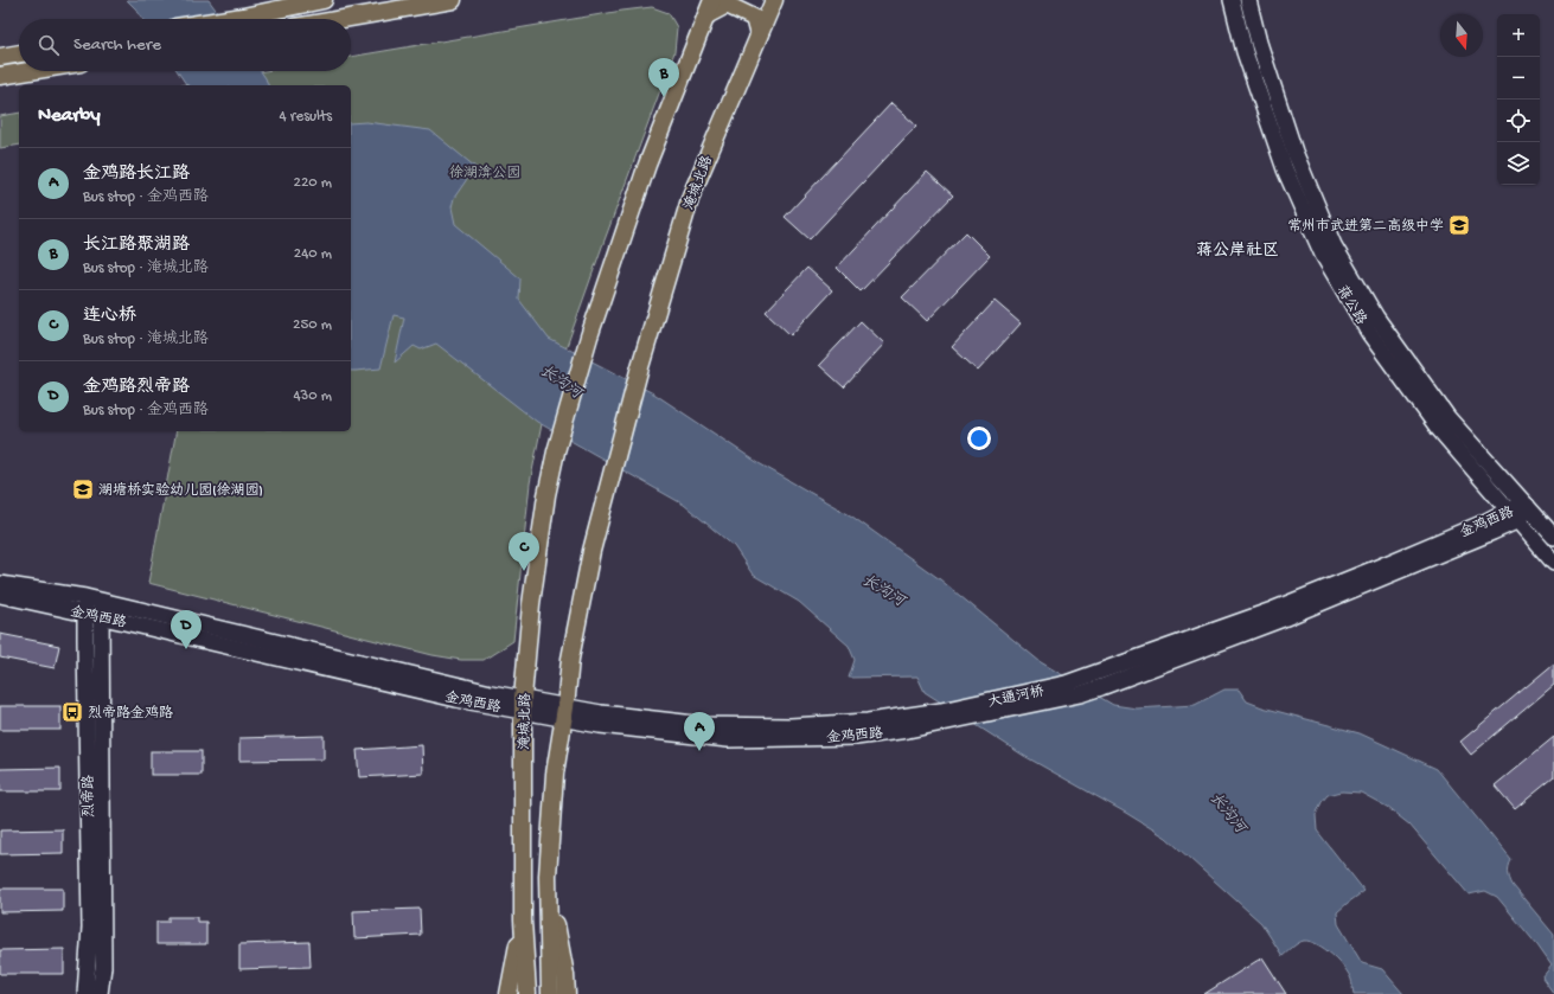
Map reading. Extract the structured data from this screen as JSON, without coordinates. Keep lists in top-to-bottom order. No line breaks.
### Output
{"streets":{"main road":["淹城北路"],"street":["蒋公路","金鸡西路","大通河桥","烈帝路"]},"crossings":[["淹城北路","金鸡西路"],["蒋公路","金鸡西路"],["金鸡西路","大通河桥"],["金鸡西路","烈帝路"]],"districts":["蒋公岸社区"],"water":["长沟河"],"parks":["徐湖渰公园"],"places":{"school or university":["常州市武进第二高级中学","湖塘桥实验幼儿园(徐湖园)"],"bus stop":["烈帝路金鸡路"]},"north":"bottom","page":{"map_buttons":["+","−"],"search":"Search here","pins":["B","C","D","A"],"heading":["Nearby","4 results"],"list":[{"mark":"A","name":"金鸡路长江路","note":"Bus stop · 金鸡西路","value":"220 m"},{"mark":"B","name":"长江路聚湖路","note":"Bus stop · 淹城北路","value":"240 m"},{"mark":"C","name":"连心桥","note":"Bus stop · 淹城北路","value":"250 m"},{"mark":"D","name":"金鸡路烈帝路","note":"Bus stop · 金鸡西路","value":"430 m"}]}}
